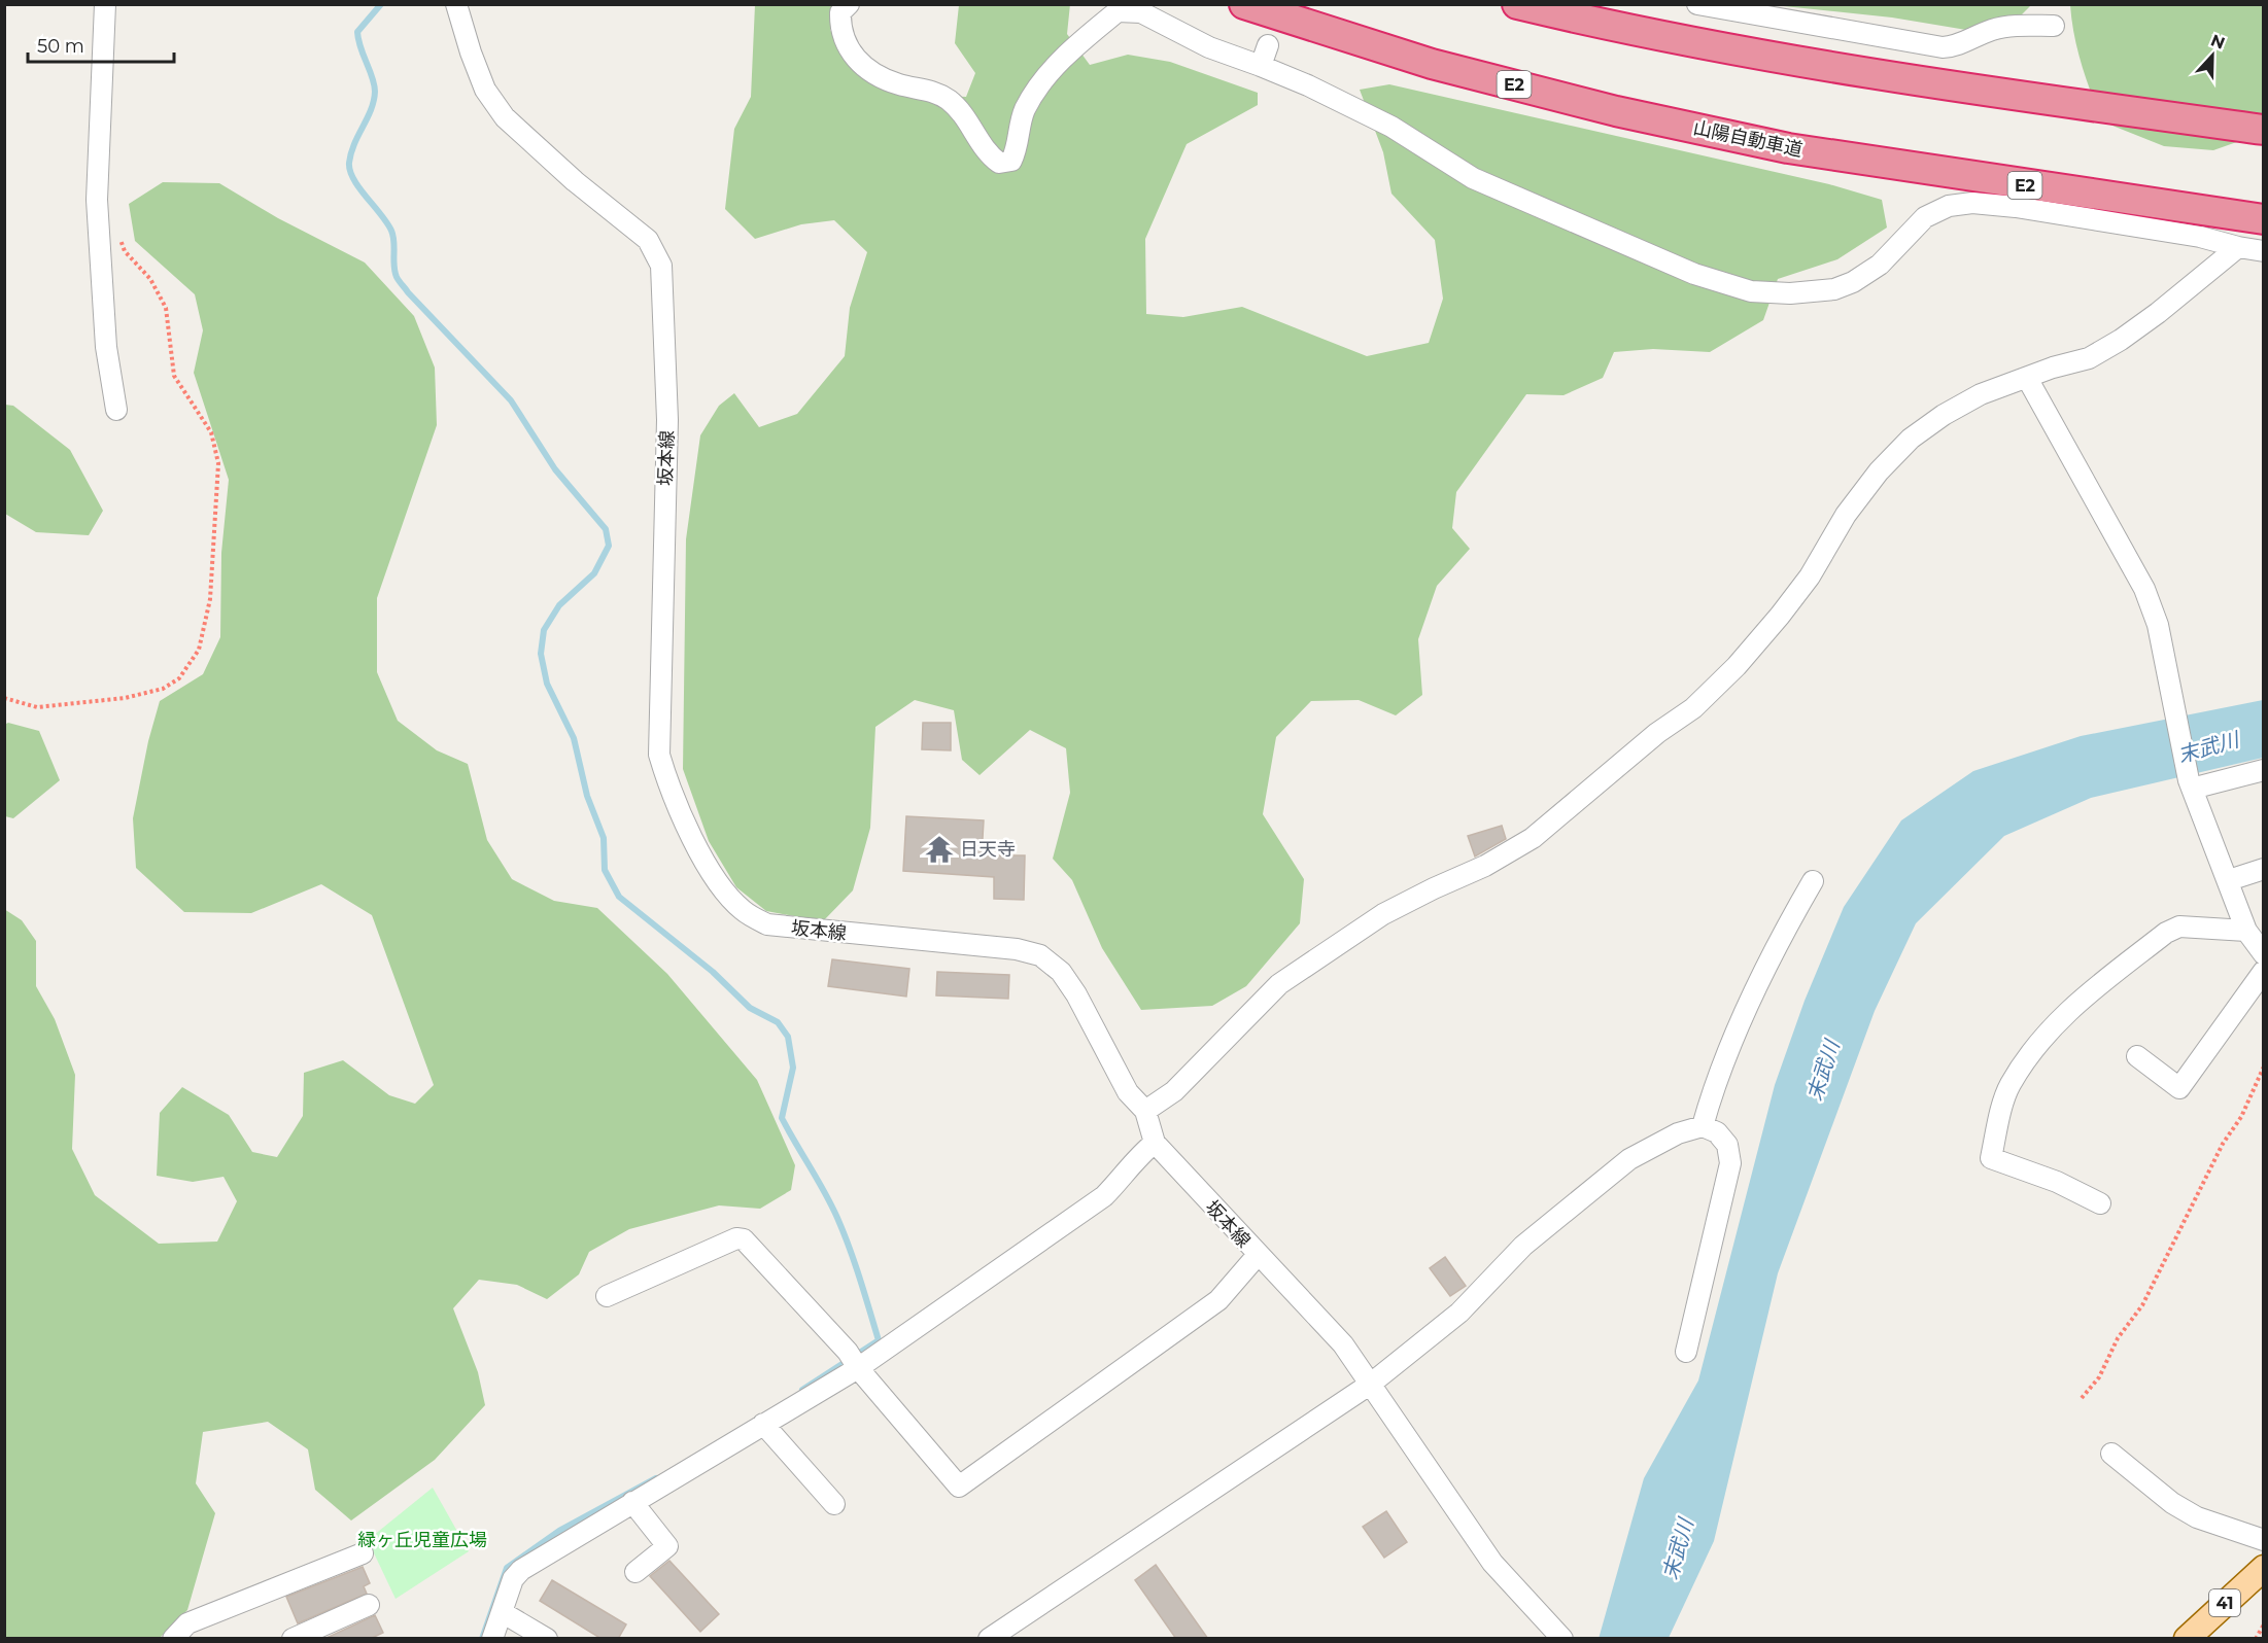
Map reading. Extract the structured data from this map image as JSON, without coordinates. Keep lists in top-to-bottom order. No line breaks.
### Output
{"streets":{"highway":["E2","山陽自動車道"],"main road":["41"],"street":["坂本線"]},"water":["末武川"],"parks":["緑ヶ丘児童広場"],"places":{"temple":["日天寺"]},"scale_bar":"50 m","north":"top"}
